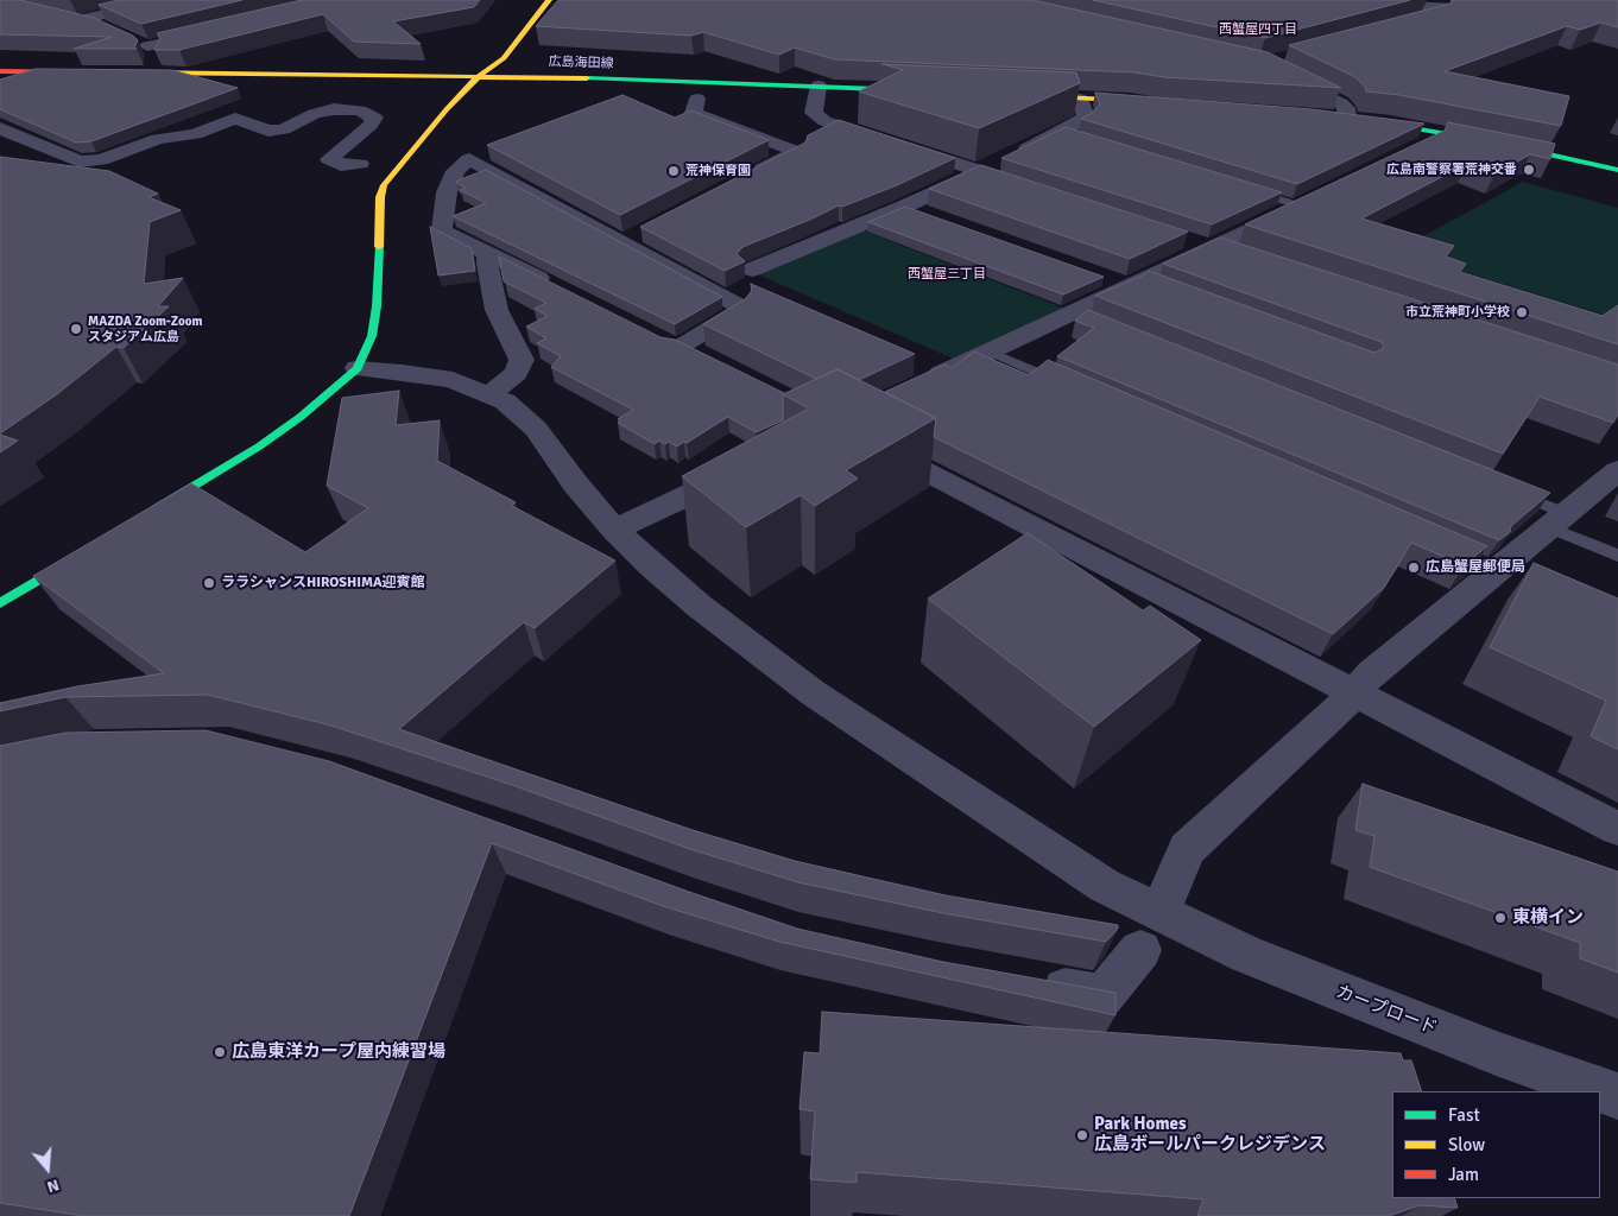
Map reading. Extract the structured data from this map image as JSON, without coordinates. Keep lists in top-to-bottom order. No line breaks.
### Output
{"streets":{"main road":["広島海田線"],"street":["カープロード"]},"districts":["西蟹屋四丁目","西蟹屋三丁目"],"places":["広島南警察署荒神交番","荒神保育園","市立荒神町小学校","MAZDA Zoom-Zoom スタジアム広島","広島蟹屋郵便局","ララシャンスHIROSHIMA迎賓館","東横イン","広島東洋カープ屋内練習場","Park Homes 広島ボールパークレジデンス"],"legend":["Fast","Slow","Jam"],"north":"bottom"}
